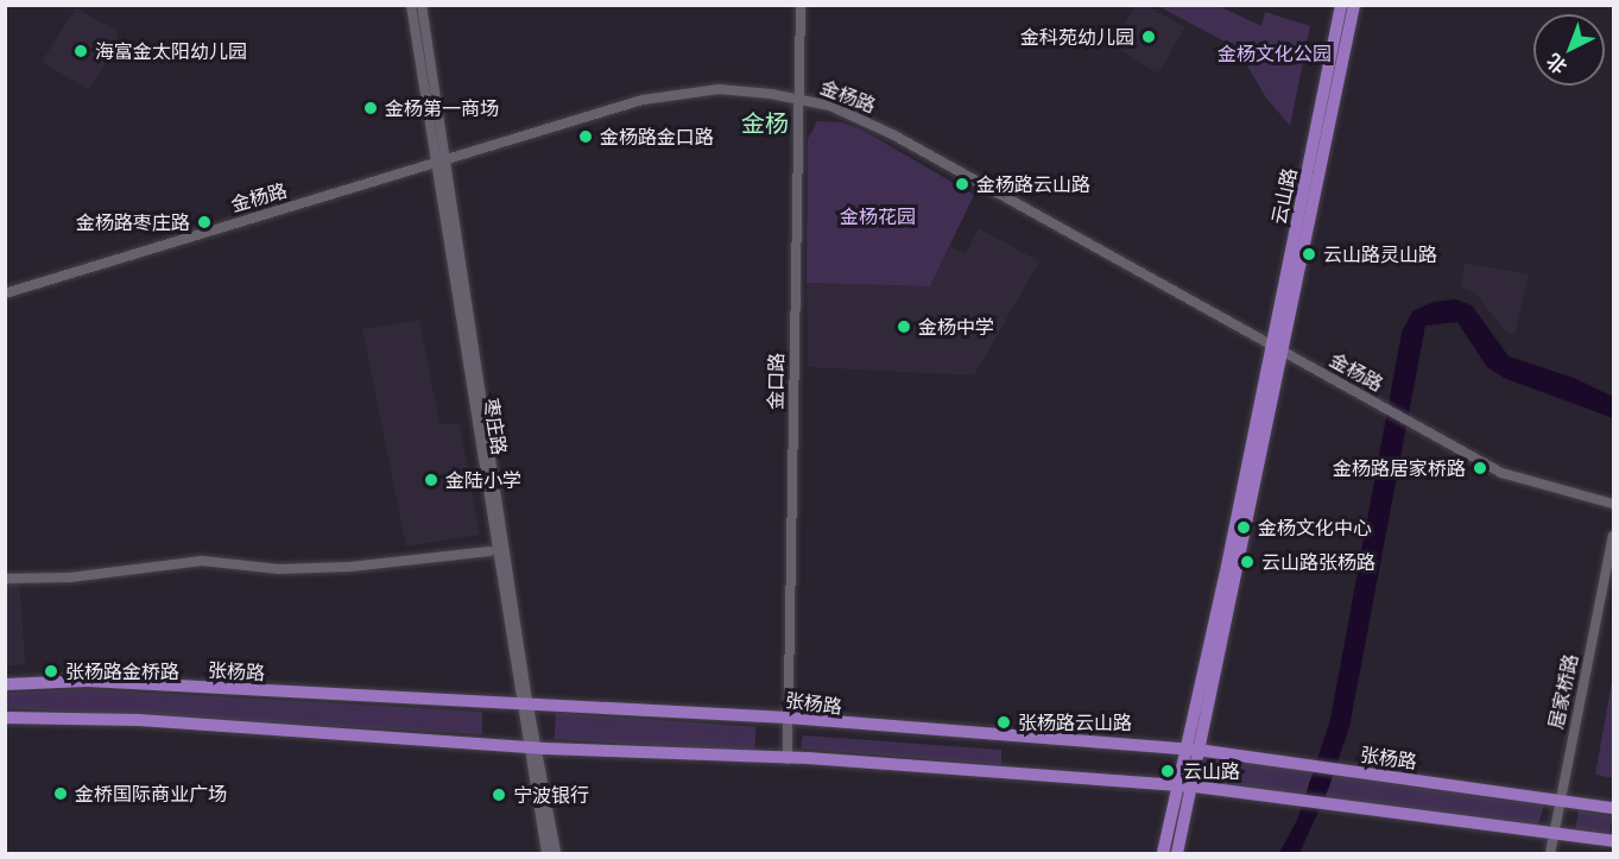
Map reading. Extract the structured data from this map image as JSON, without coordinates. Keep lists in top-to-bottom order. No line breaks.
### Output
{"streets":{"main road":["云山路","张杨路"],"street":["金杨路","金口路","枣庄路","居家桥路"]},"crossings":[["金杨路","云山路"],["金杨路","金口路"],["金杨路","枣庄路"],["云山路","张杨路"],["金口路","张杨路"],["枣庄路","张杨路"],["张杨路","居家桥路"]],"districts":["金杨"],"parks":["金杨文化公园","金杨花园"],"places":["金科苑幼儿园","海富金太阳幼儿园","金杨第一商场","金杨路金口路","金杨路云山路","金杨路枣庄路","云山路灵山路","金杨中学","金杨路居家桥路","金陆小学","金杨文化中心","云山路张杨路","张杨路金桥路","张杨路云山路","云山路","金桥国际商业广场","宁波银行"],"north":"bottom left"}
